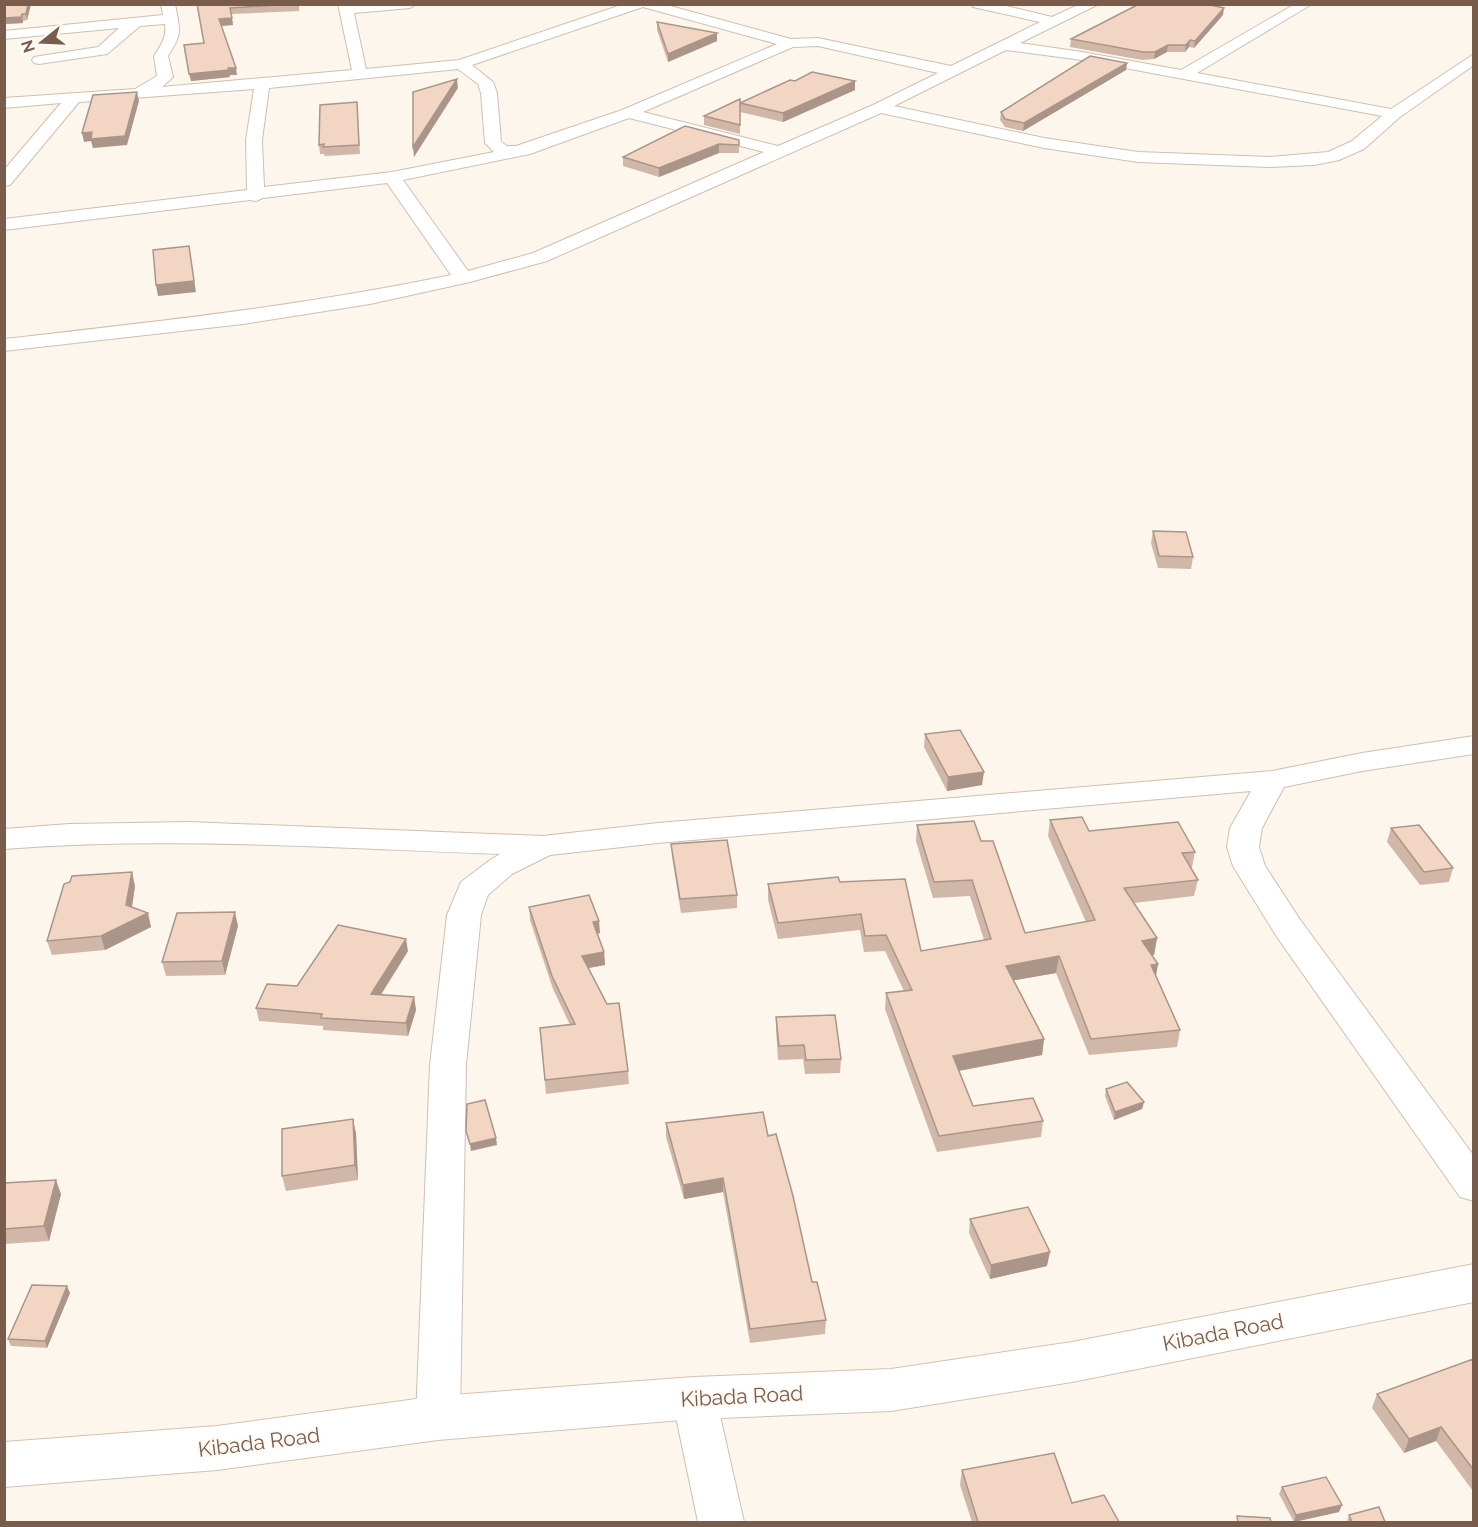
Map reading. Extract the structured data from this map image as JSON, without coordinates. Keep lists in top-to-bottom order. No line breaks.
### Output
{"streets":{"main road":["Kibada Road"]},"north":"left"}
